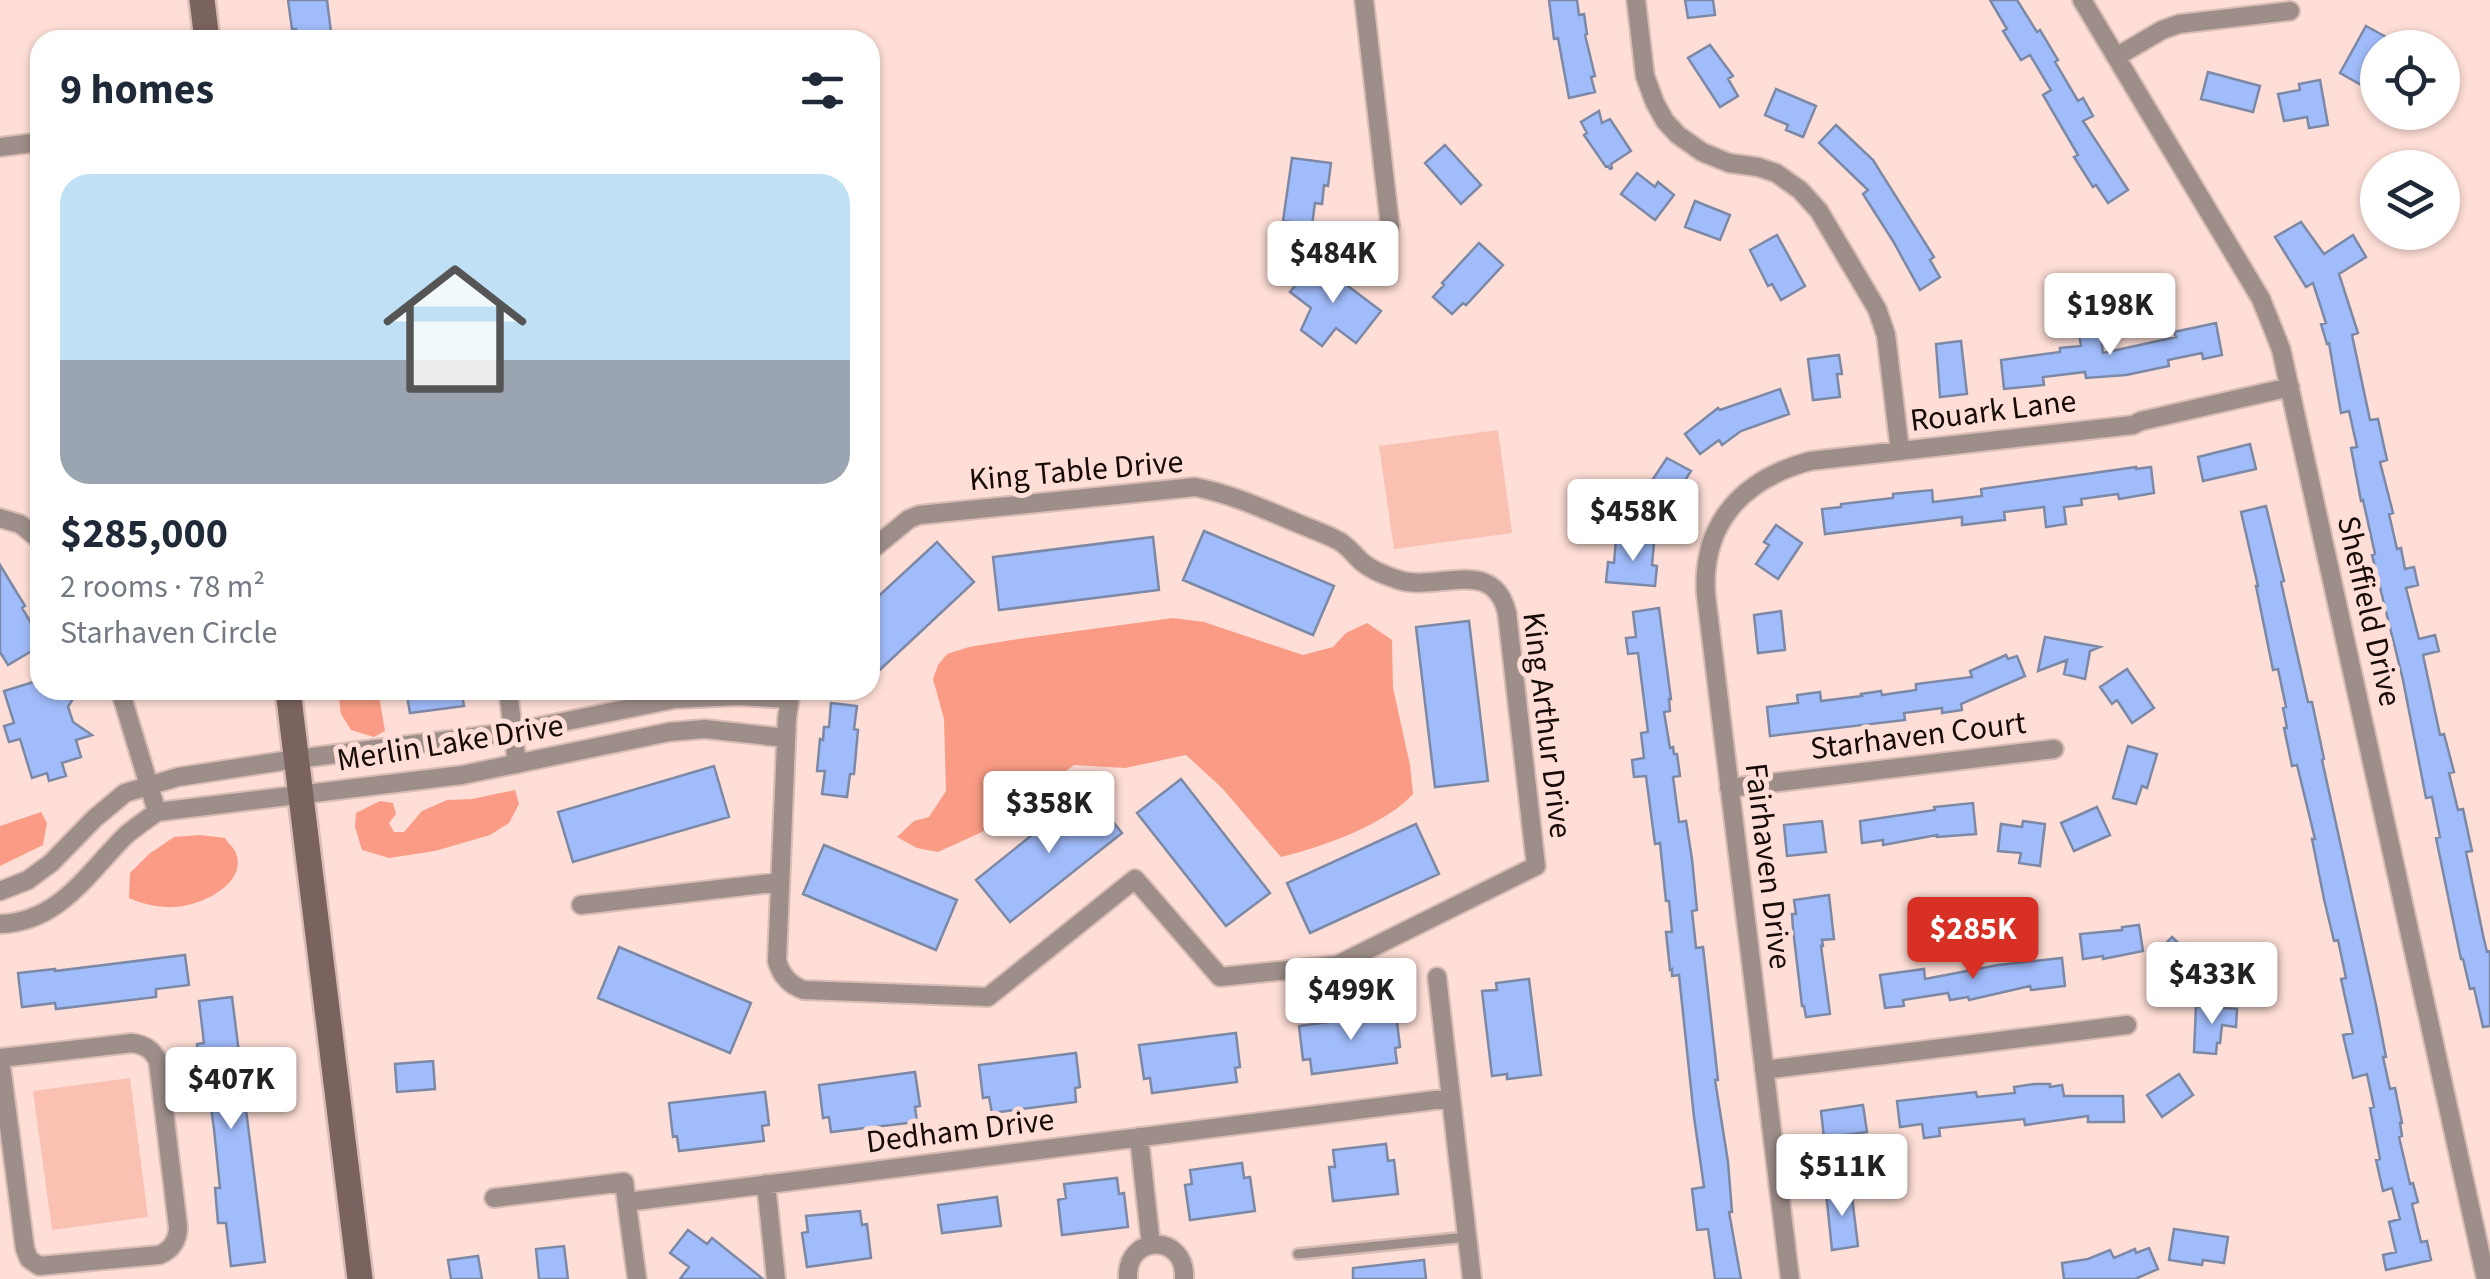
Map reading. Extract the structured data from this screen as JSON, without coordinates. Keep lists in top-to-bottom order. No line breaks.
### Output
{"streets":{"street":["Rouark Lane","King Table Drive","Sheffield Drive","King Arthur Drive","Starhaven Court","Merlin Lake Drive","Fairhaven Drive","Dedham Drive"]},"crossings":[["Rouark Lane","Sheffield Drive"],["Rouark Lane","Fairhaven Drive"],["King Table Drive","King Arthur Drive"],["King Arthur Drive","Merlin Lake Drive"],["Starhaven Court","Fairhaven Drive"]],"page":{"heading":"9 homes","list":[{"name":"$285,000","note":"2 rooms · 78 m² · Starhaven Circle"}],"price":["$484K","$198K","$458K","$358K","$285K","$433K","$499K","$407K","$511K"]}}
